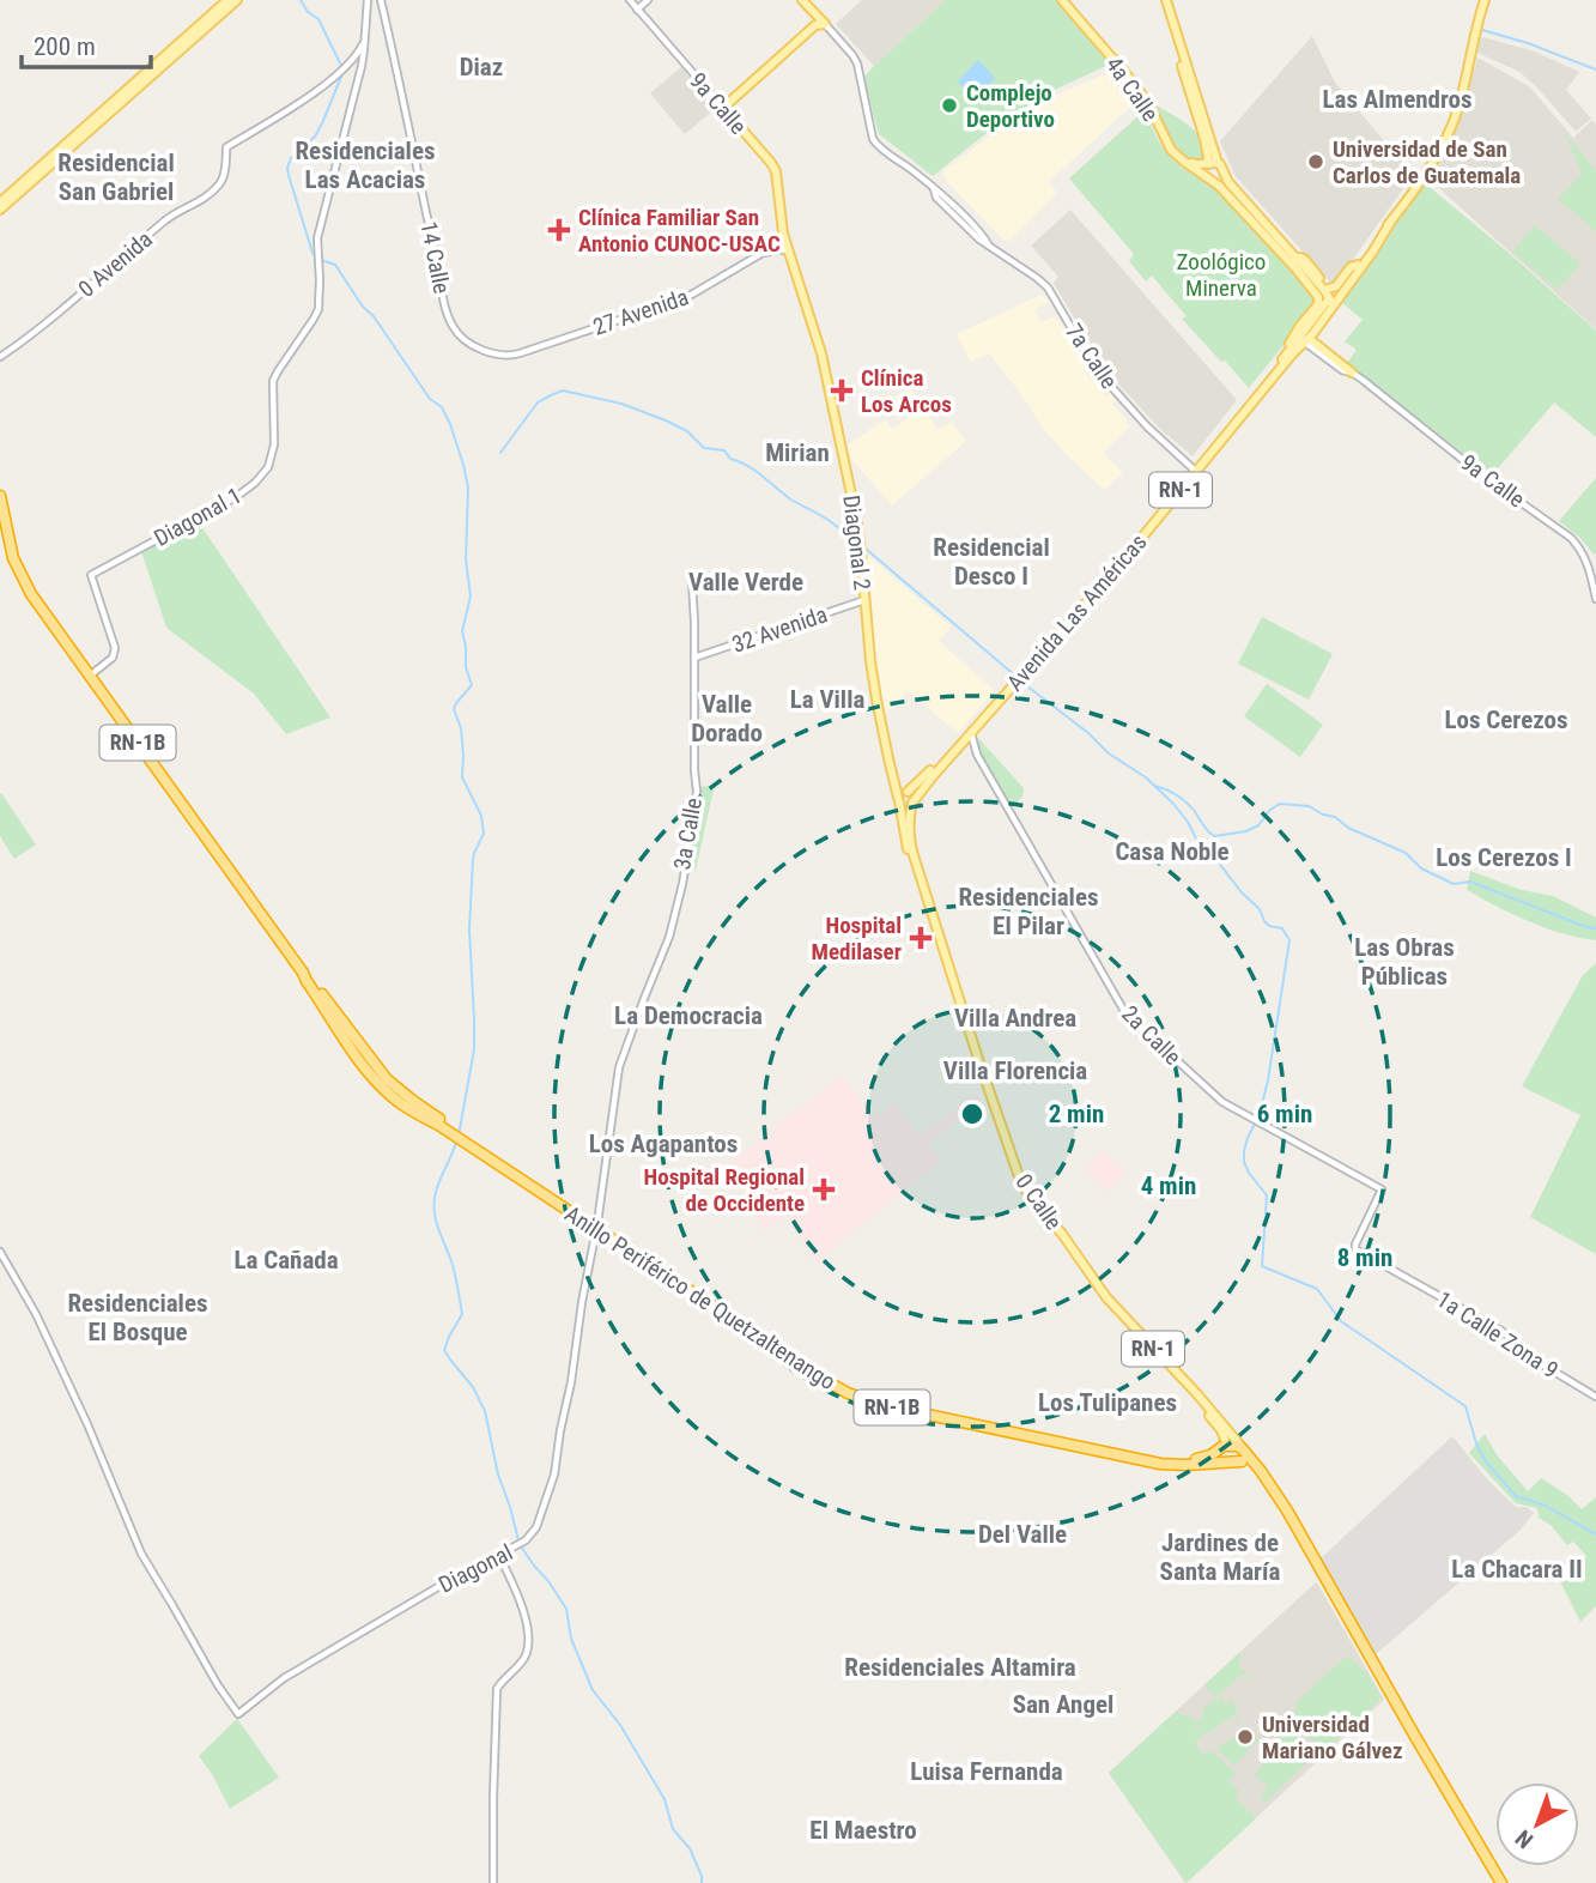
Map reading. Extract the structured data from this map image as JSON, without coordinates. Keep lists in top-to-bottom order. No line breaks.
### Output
{"streets":{"highway":["RN-1","RN-1B","Anillo Periférico de Quetzaltenango"],"main road":["4a Calle","9a Calle","7a Calle","Diagonal 2","Avenida Las Américas","0 Calle"],"street":["14 Calle","0 Avenida","27 Avenida","Diagonal 1","32 Avenida","3a Calle","2a Calle","1a Calle Zona 9","Diagonal"]},"crossings":[["9a Calle","Diagonal 2"],["9a Calle","Avenida Las Américas"],["14 Calle","27 Avenida"],["0 Avenida","Diagonal 1"],["27 Avenida","Diagonal 2"],["7a Calle","Avenida Las Américas"],["RN-1","0 Calle"],["RN-1","Anillo Periférico de Quetzaltenango"],["Diagonal 1","Anillo Periférico de Quetzaltenango"],["Diagonal 2","Avenida Las Américas"],["Diagonal 2","32 Avenida"],["Diagonal 2","0 Calle"],["Avenida Las Américas","2a Calle"],["Avenida Las Américas","0 Calle"],["32 Avenida","3a Calle"],["3a Calle","Anillo Periférico de Quetzaltenango"],["3a Calle","Diagonal"],["2a Calle","1a Calle Zona 9"],["0 Calle","Anillo Periférico de Quetzaltenango"],["Anillo Periférico de Quetzaltenango","Diagonal"]],"districts":["Diaz","Las Almendros","Residenciales Las Acacias","Residencial San Gabriel","Mirian","Residencial Desco I","Valle Verde","La Villa","Valle Dorado","Los Cerezos","Casa Noble","Los Cerezos I","Residenciales El Pilar","Las Obras Públicas","La Democracia","Villa Andrea","Villa Florencia","Los Agapantos","La Cañada","Residenciales El Bosque","Los Tulipanes","Del Valle","Jardines de Santa María","La Chacara II","Residenciales Altamira","San Angel","Luisa Fernanda","El Maestro"],"parks":["Zoológico Minerva"],"places":{"other":["Complejo Deportivo","Universidad de San Carlos de Guatemala","Universidad Mariano Gálvez"],"health":["Clínica Familiar San Antonio CUNOC-USAC","Clínica Los Arcos","Hospital Medilaser","Hospital Regional de Occidente"]},"scale_bar":"200 m","north":"bottom left","rings":["2 min","6 min","4 min","8 min"]}
